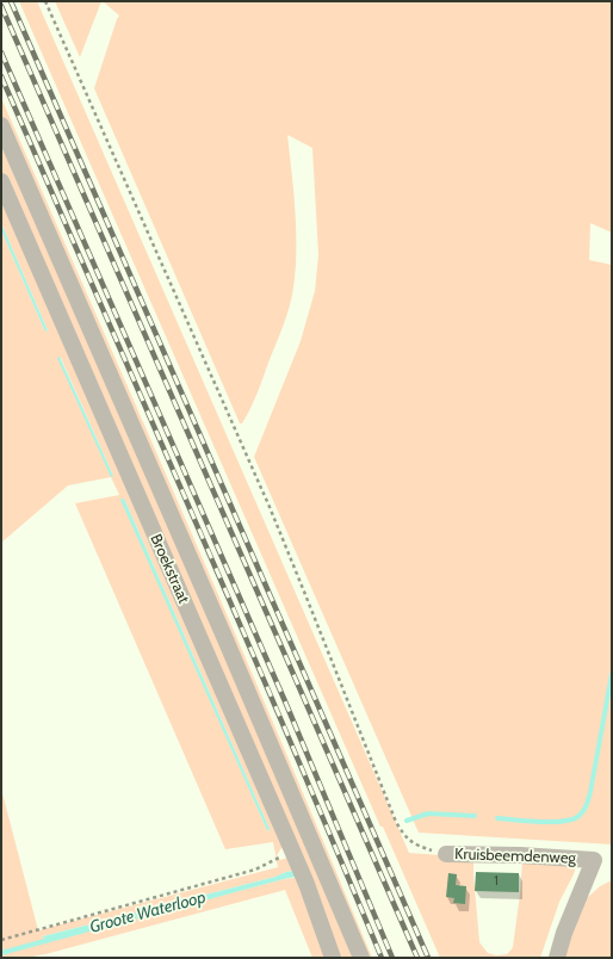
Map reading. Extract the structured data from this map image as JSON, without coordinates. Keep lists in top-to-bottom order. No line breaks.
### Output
{"streets":{"street":["Broekstraat","Kruisbeemdenweg"]},"water":["Groote Waterloop"],"house_numbers":["1"]}
